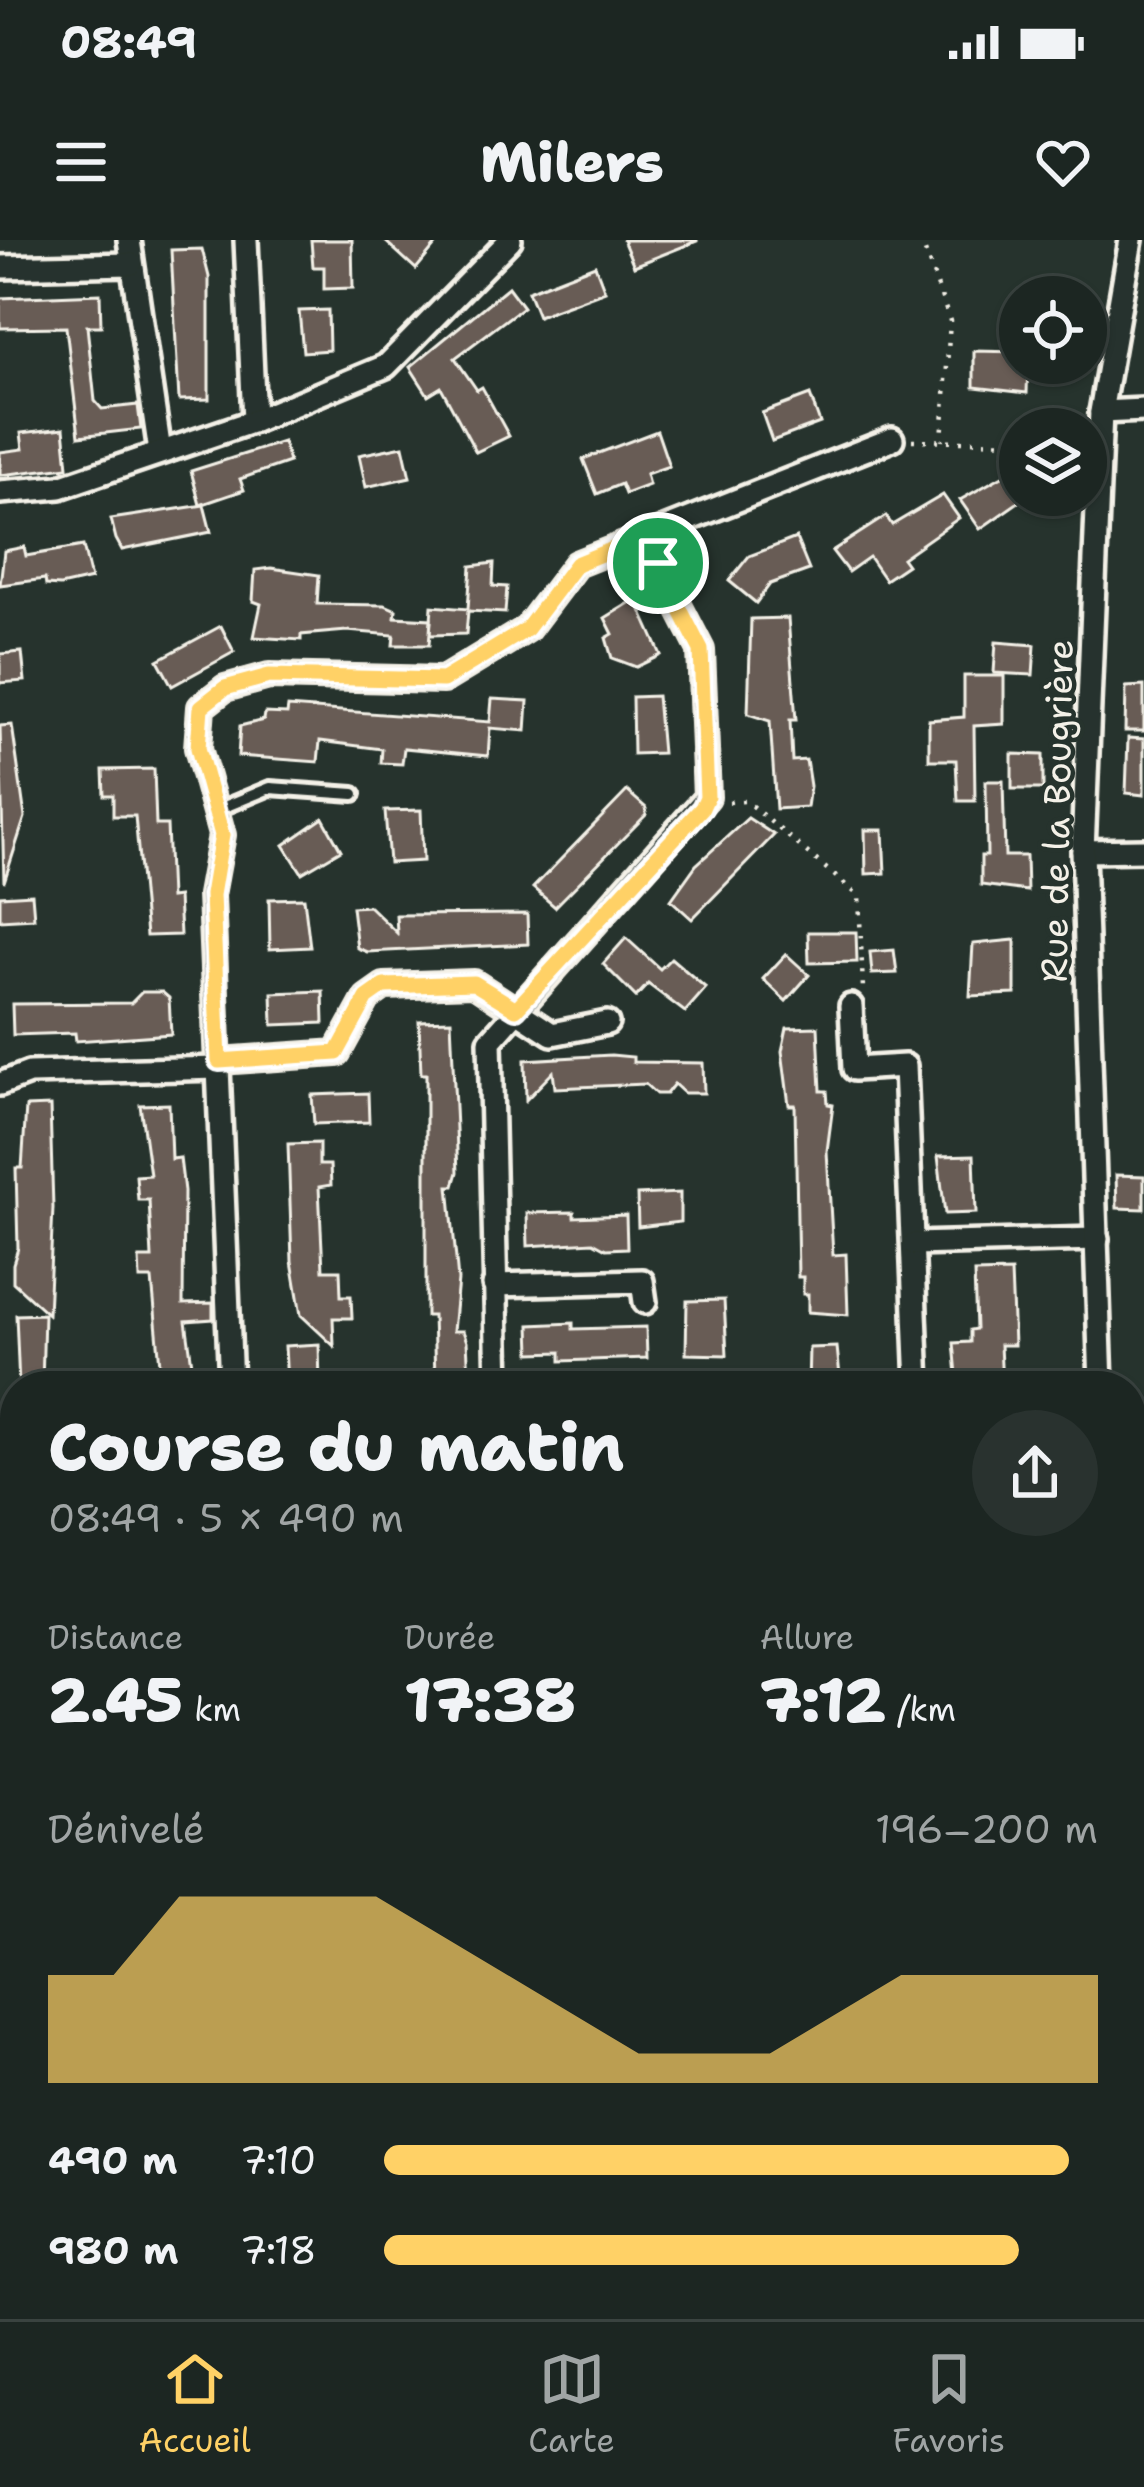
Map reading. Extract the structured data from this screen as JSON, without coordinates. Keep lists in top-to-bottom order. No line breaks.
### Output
{"streets":{"street":["Rue de la Bougrière"]},"page":{"status":"08:49","header":"Milers","heading":["Course du matin","08:49 · 5 × 490 m"],"stats":[["Distance","2.45 km"],["Durée","17:38"],["Allure","7:12 /km"]],"chart":["Dénivelé","196–200 m"],"list":[{"name":"490 m","note":"7:10"},{"name":"980 m","note":"7:18"}],"tabs":["Accueil","Carte","Favoris"]}}
